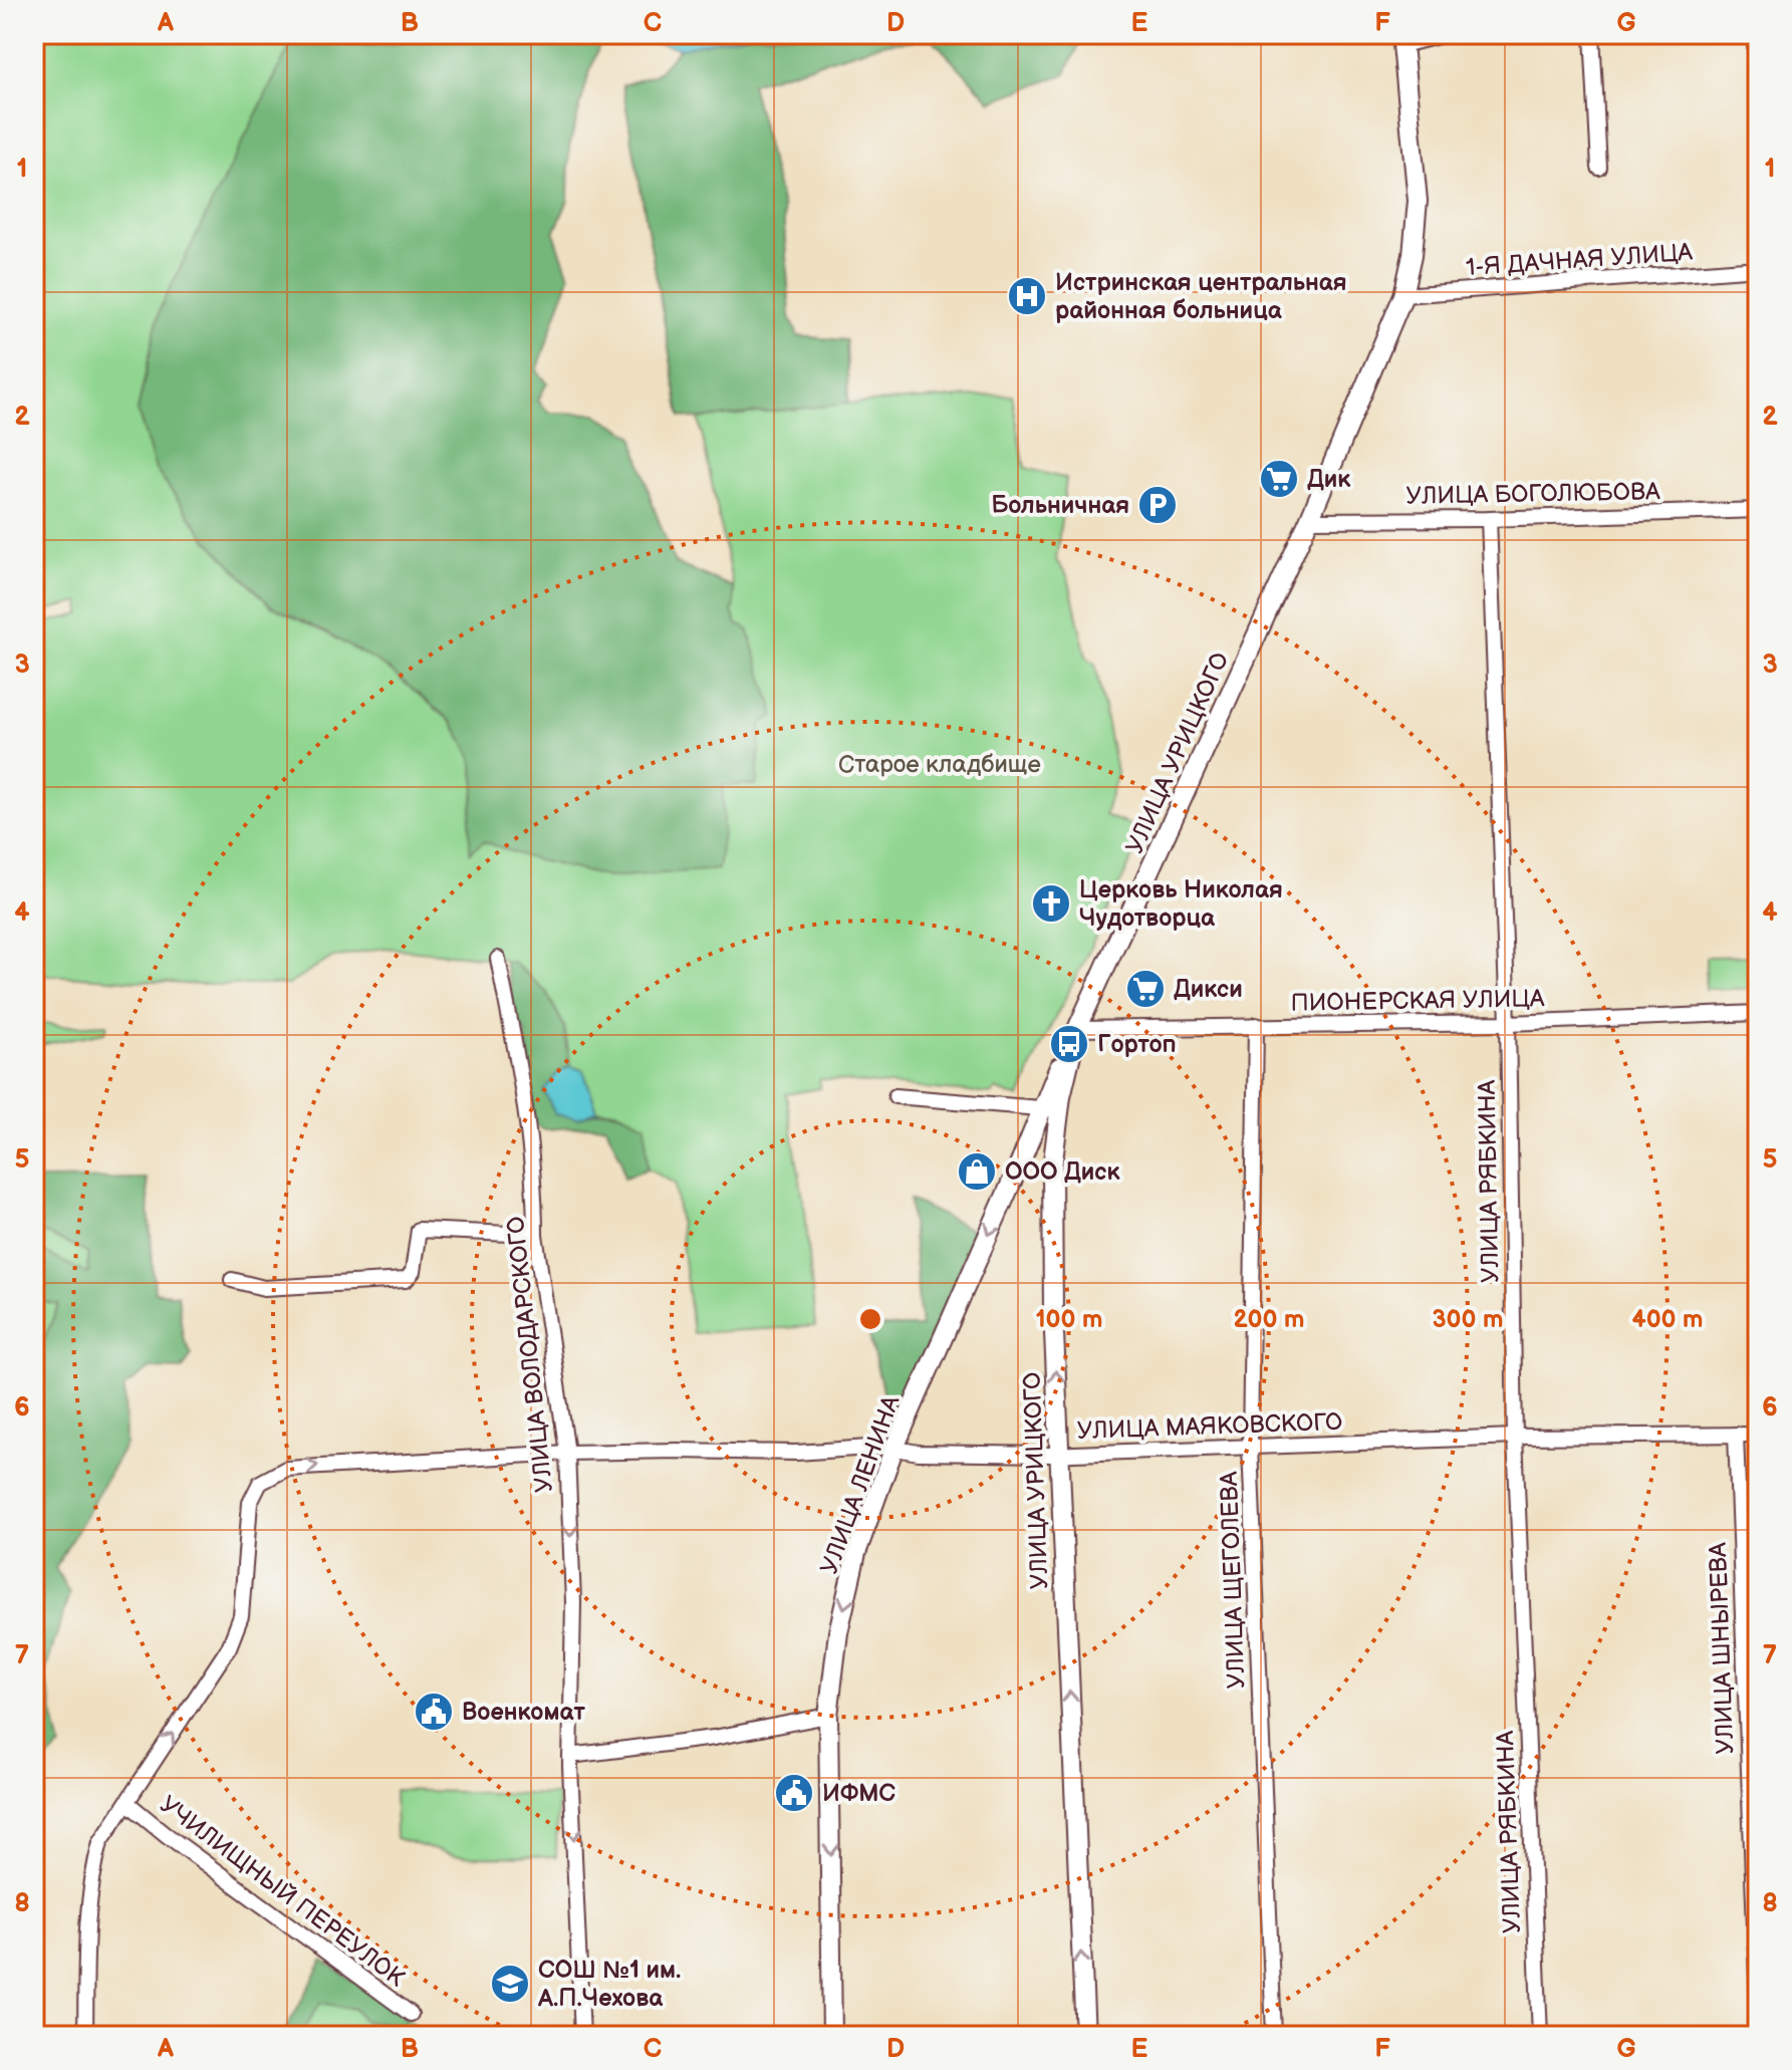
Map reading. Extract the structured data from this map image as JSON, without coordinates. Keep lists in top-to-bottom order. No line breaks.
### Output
{"streets":{"street":["1-Я ДАЧНАЯ УЛИЦА","УЛИЦА БОГОЛЮБОВА","УЛИЦА УРИЦКОГО","ПИОНЕРСКАЯ УЛИЦА","УЛИЦА РЯБКИНА","УЛИЦА ВОЛОДАРСКОГО","УЛИЦА МАЯКОВСКОГО","УЛИЦА ЛЕНИНА","УЛИЦА ЩЕГОЛЕВА","УЛИЦА ШНЫРЕВА","УЧИЛИЩНЫЙ ПЕРЕУЛОК"]},"crossings":[["1-Я ДАЧНАЯ УЛИЦА","УЛИЦА УРИЦКОГО"],["УЛИЦА БОГОЛЮБОВА","УЛИЦА УРИЦКОГО"],["УЛИЦА БОГОЛЮБОВА","УЛИЦА РЯБКИНА"],["УЛИЦА УРИЦКОГО","ПИОНЕРСКАЯ УЛИЦА"],["УЛИЦА УРИЦКОГО","УЛИЦА МАЯКОВСКОГО"],["УЛИЦА УРИЦКОГО","УЛИЦА ЛЕНИНА"],["ПИОНЕРСКАЯ УЛИЦА","УЛИЦА РЯБКИНА"],["ПИОНЕРСКАЯ УЛИЦА","УЛИЦА ЛЕНИНА"],["ПИОНЕРСКАЯ УЛИЦА","УЛИЦА ЩЕГОЛЕВА"],["УЛИЦА РЯБКИНА","УЛИЦА МАЯКОВСКОГО"],["УЛИЦА ВОЛОДАРСКОГО","УЛИЦА МАЯКОВСКОГО"],["УЛИЦА МАЯКОВСКОГО","УЛИЦА ЛЕНИНА"],["УЛИЦА МАЯКОВСКОГО","УЛИЦА ЩЕГОЛЕВА"],["УЛИЦА МАЯКОВСКОГО","УЛИЦА ШНЫРЕВА"],["УЛИЦА МАЯКОВСКОГО","УЧИЛИЩНЫЙ ПЕРЕУЛОК"]],"one_way":["УЛИЦА УРИЦКОГО","УЛИЦА ВОЛОДАРСКОГО","УЛИЦА ЛЕНИНА"],"parks":["Старое кладбище"],"places":{"hospital":["Истринская центральная районная больница"],"supermarket":["Дик","Дикси"],"parking":["Больничная"],"church":["Церковь Николая Чудотворца"],"bus stop":["Гортоп"],"shop":["ООО Диск"],"public building":["Военкомат","ИФМС"],"school or university":["СОШ №1 им. А.П.Чехова"]},"grid":{"columns":["A","B","C","D","E","F","G"],"rows":["1","2","3","4","5","6","7","8"]},"rings":["100 m","200 m","300 m","400 m"]}
